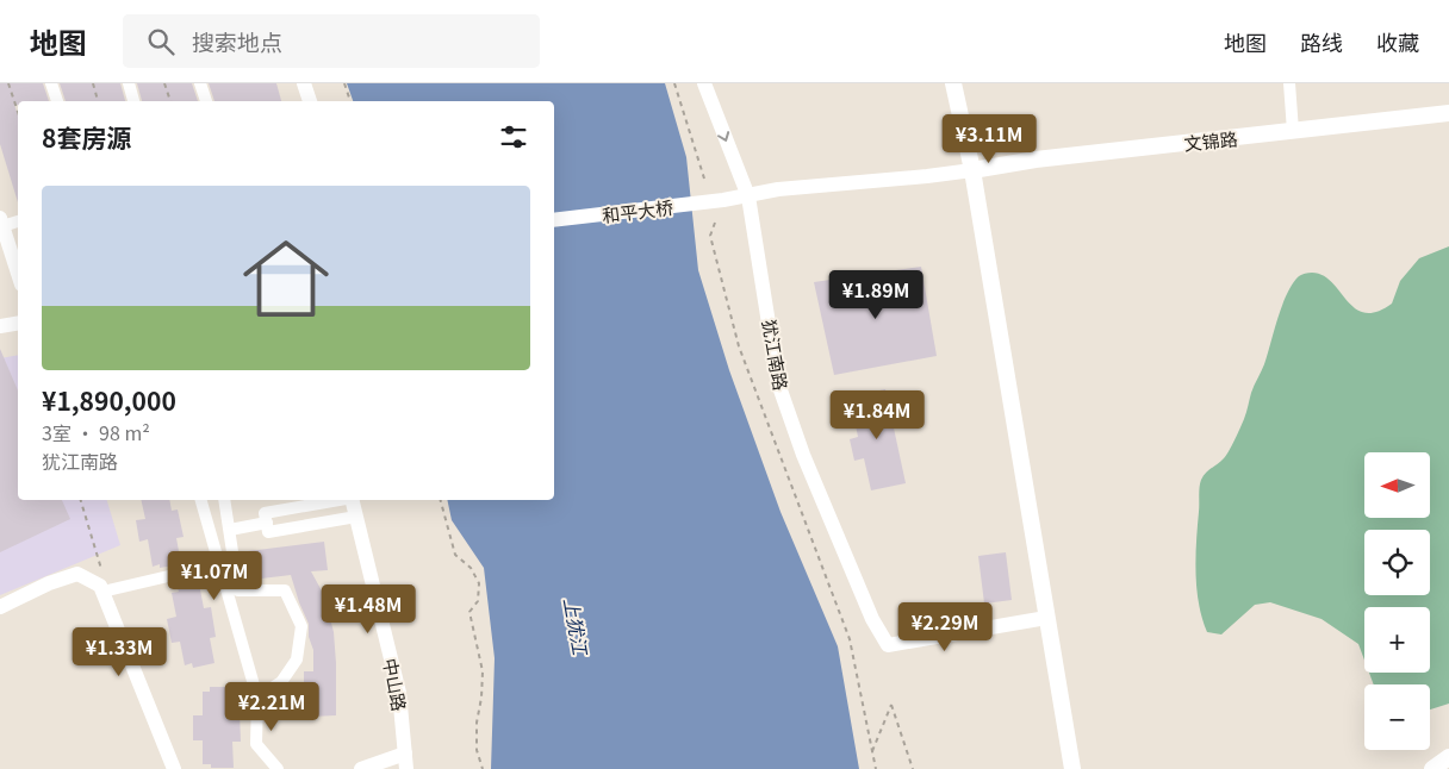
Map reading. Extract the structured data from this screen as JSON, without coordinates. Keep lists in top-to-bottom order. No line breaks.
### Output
{"streets":{"main road":["文锦路"],"street":["和平大桥","犹江南路","中山路"]},"crossings":[["文锦路","和平大桥"],["和平大桥","犹江南路"]],"water":["上犹江"],"north":"left","page":{"header":"地图","search":"搜索地点","nav":["地图","路线","收藏"],"heading":"8套房源","price":["¥3.11M","¥1.89M","¥1.84M","¥1.07M","¥1.48M","¥2.29M","¥1.33M","¥2.21M"],"list":[{"name":"¥1,890,000","note":"3室 · 98 m² · 犹江南路"}],"map_buttons":["+","−"]}}
